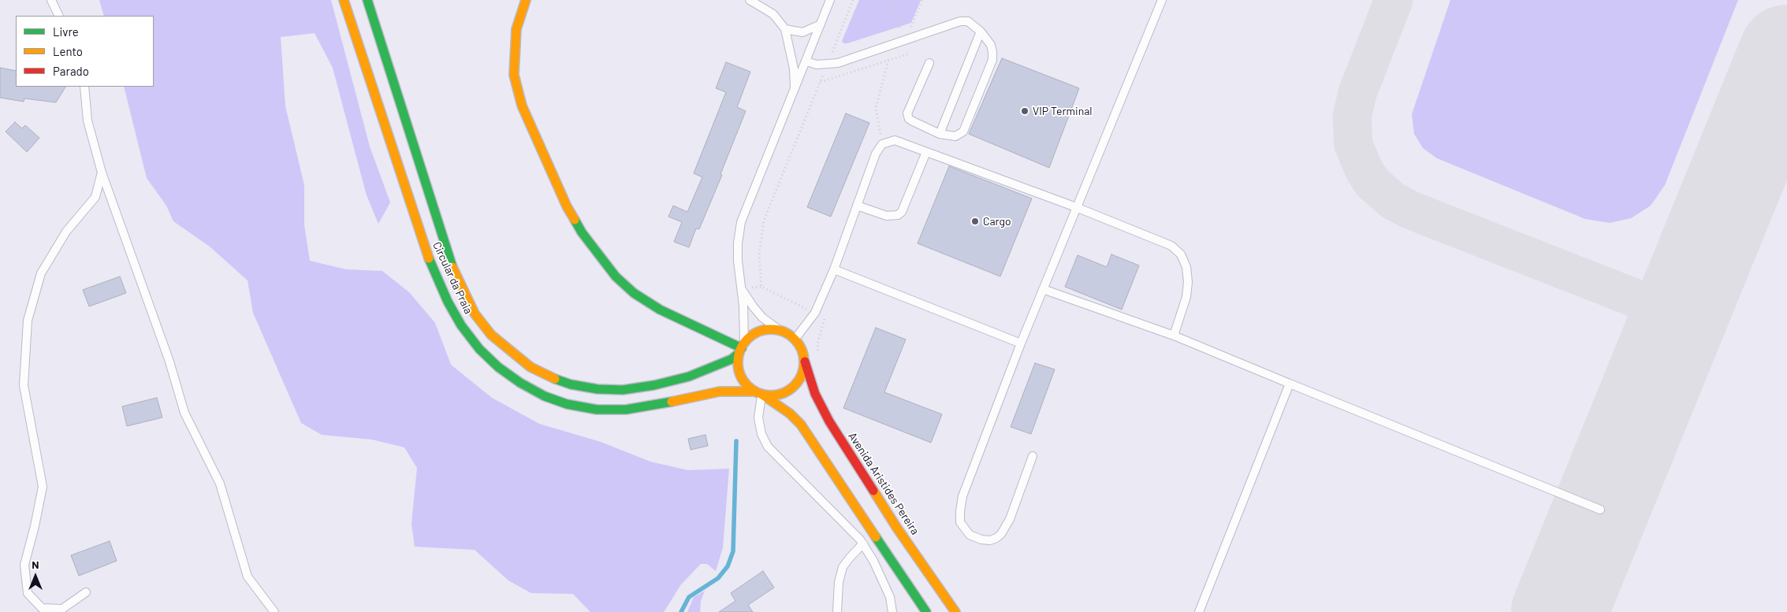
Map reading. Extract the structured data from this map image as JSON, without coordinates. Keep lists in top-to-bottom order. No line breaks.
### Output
{"streets":{"main road":["Circular da Praia","Avenida Aristides Pereira"]},"crossings":[["Circular da Praia","Avenida Aristides Pereira"]],"places":["VIP Terminal","Cargo"],"legend":["Livre","Lento","Parado"],"north":"top"}
